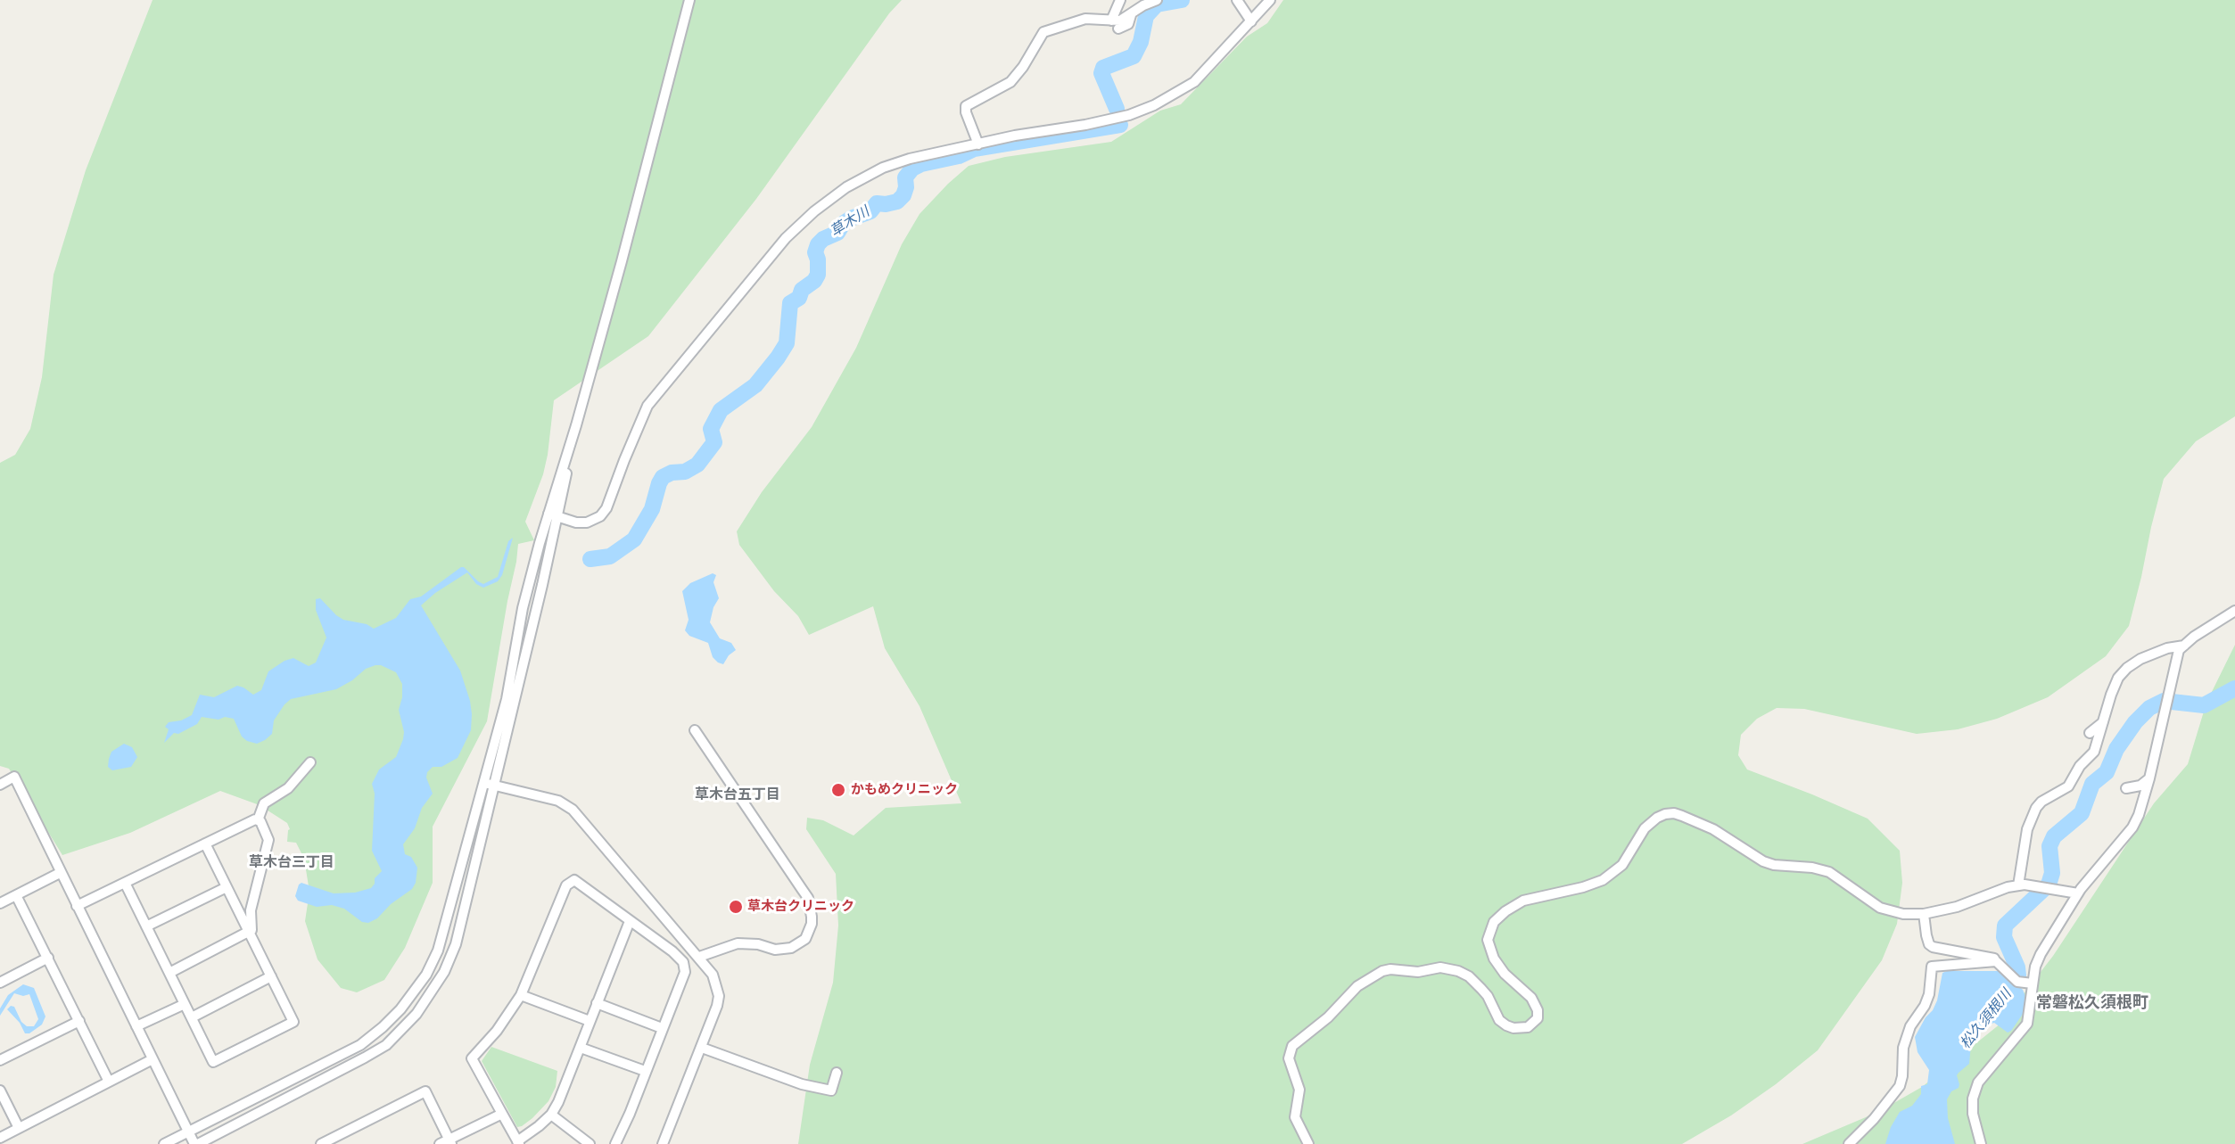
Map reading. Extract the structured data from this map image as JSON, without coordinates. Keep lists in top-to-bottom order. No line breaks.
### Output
{"districts":["草木台五丁目","草木台三丁目","常磐松久須根町"],"water":["草木川","松久須根川"],"places":["かもめクリニック","草木台クリニック"]}
